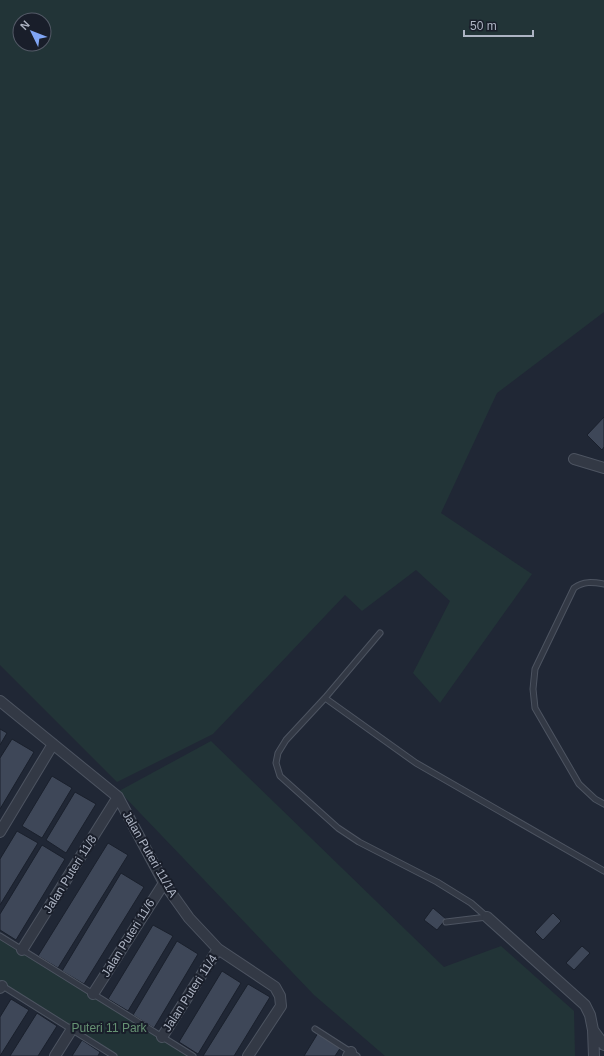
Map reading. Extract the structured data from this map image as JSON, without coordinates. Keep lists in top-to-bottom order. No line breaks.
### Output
{"streets":{"street":["Jalan Puteri 11/1A","Jalan Puteri 11/8","Jalan Puteri 11/6","Jalan Puteri 11/4"]},"crossings":[["Jalan Puteri 11/1A","Jalan Puteri 11/8"],["Jalan Puteri 11/1A","Jalan Puteri 11/6"],["Jalan Puteri 11/1A","Jalan Puteri 11/4"]],"parks":["Puteri 11 Park"],"scale_bar":"50 m","north":"top left"}
